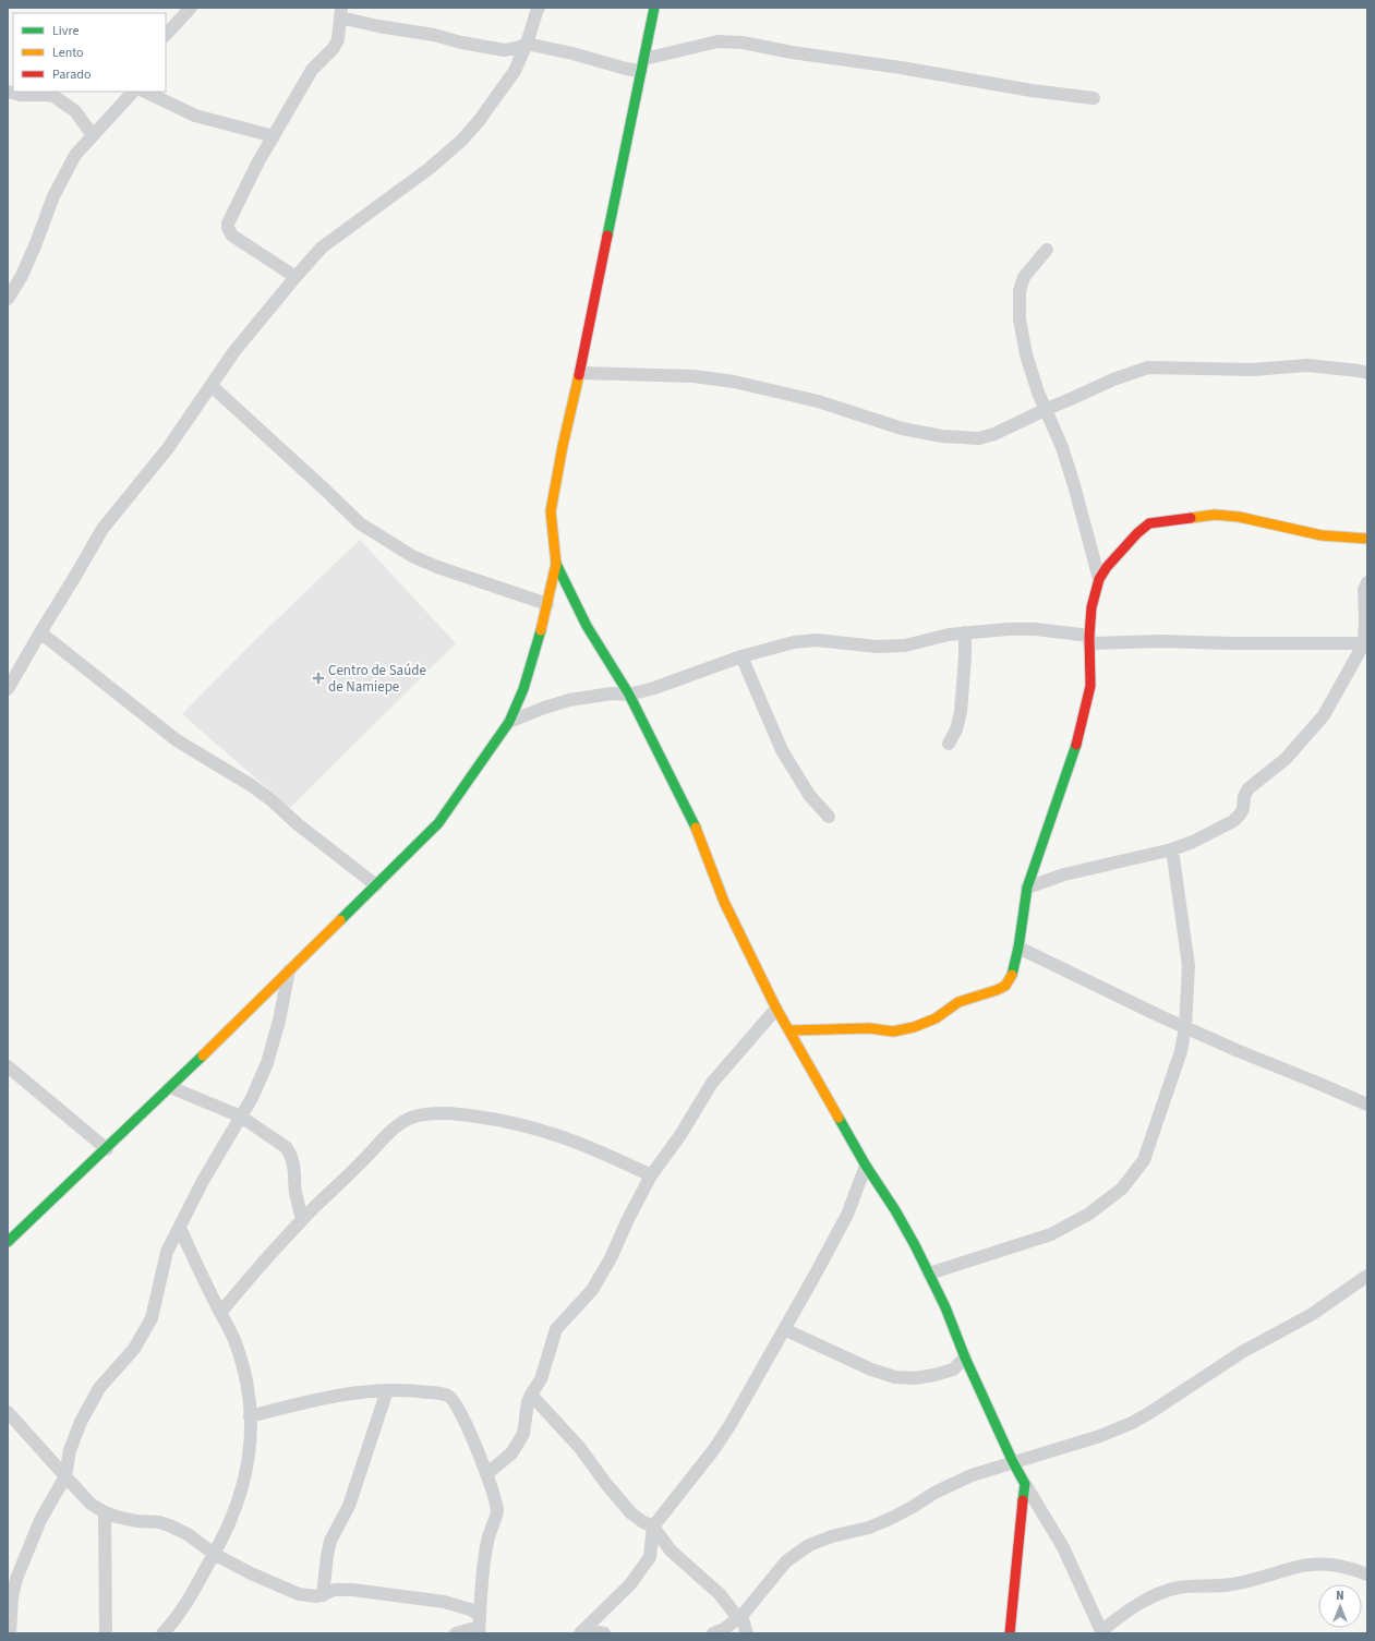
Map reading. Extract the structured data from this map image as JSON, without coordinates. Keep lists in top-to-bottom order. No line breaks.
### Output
{"places":{"health":["Centro de Saúde de Namiepe"]},"legend":["Livre","Lento","Parado"],"north":"top"}
